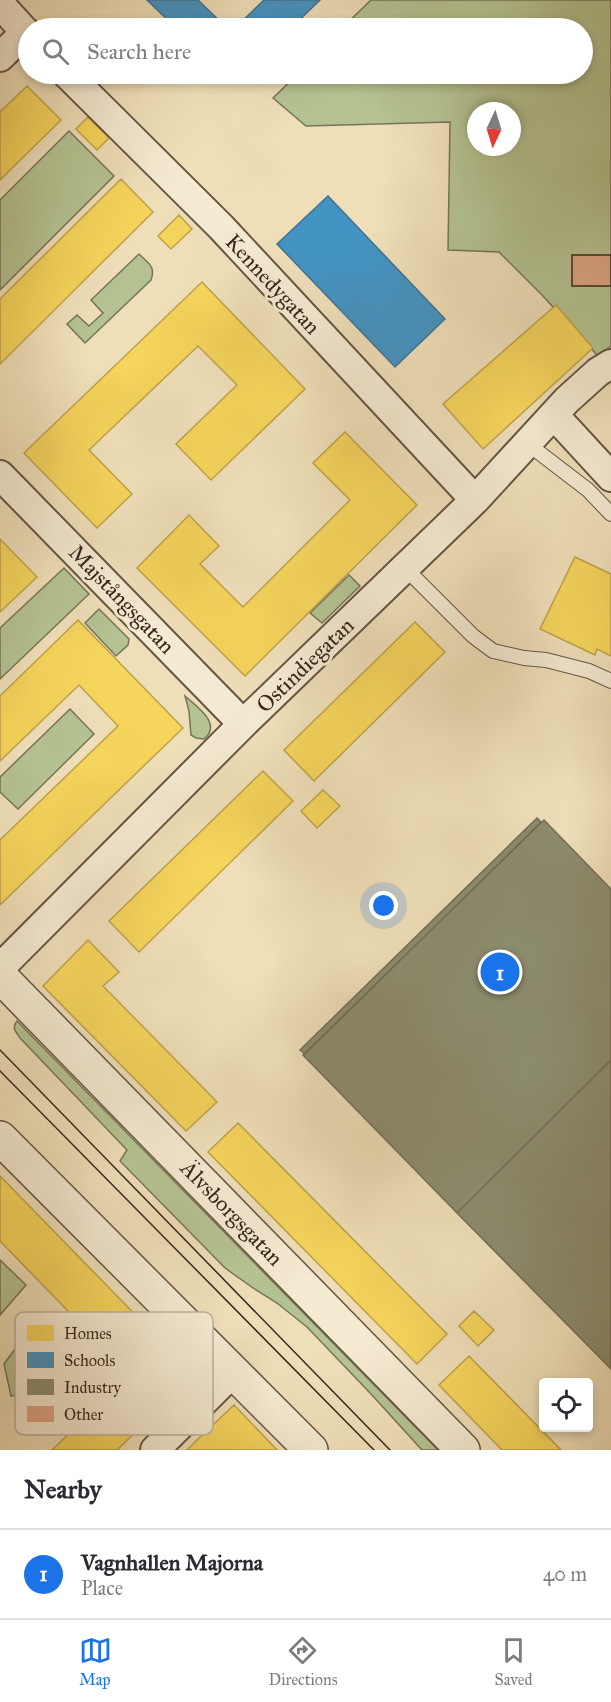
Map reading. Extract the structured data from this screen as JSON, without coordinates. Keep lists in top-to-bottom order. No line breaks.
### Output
{"streets":{"street":["Kennedygatan","Majstångsgatan","Ostindiegatan","Älvsborgsgatan"]},"crossings":[["Kennedygatan","Ostindiegatan"],["Majstångsgatan","Ostindiegatan"]],"legend":["Homes","Schools","Industry","Other"],"north":"bottom","page":{"search":"Search here","pins":"1","heading":"Nearby","list":[{"mark":"1","name":"Vagnhallen Majorna","note":"Place","value":"40 m"}],"nav":["Map","Directions","Saved"]}}
